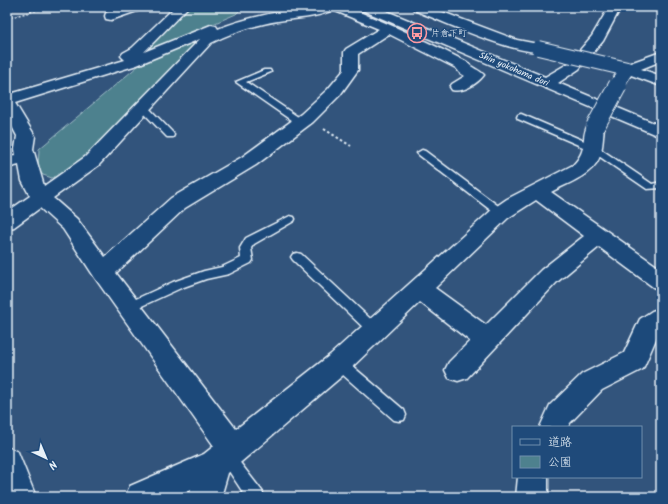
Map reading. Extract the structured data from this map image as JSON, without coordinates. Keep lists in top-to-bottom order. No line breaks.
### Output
{"streets":{"street":["Shin yokohama dori"]},"places":{"bus stop":["片倉下町"]},"legend":["道路","公園"],"north":"bottom right"}
